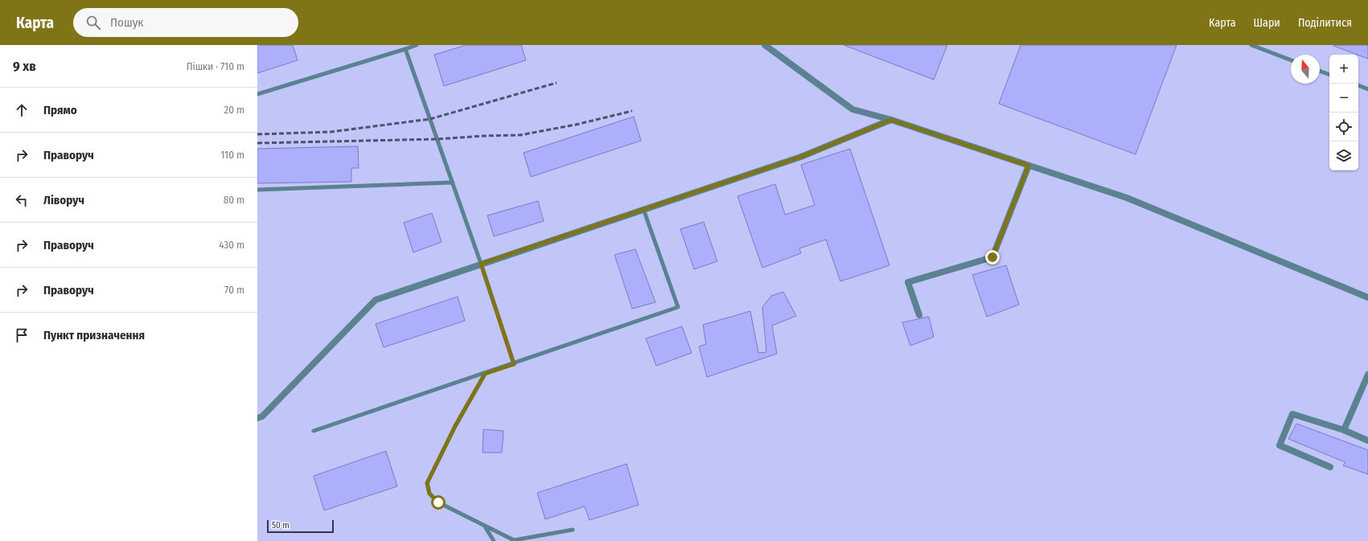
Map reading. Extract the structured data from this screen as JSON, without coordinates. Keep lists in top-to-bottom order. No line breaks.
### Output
{"scale_bar":"50 m","north":"top","page":{"header":"Карта","search":"Пошук","nav":["Карта","Шари","Поділитися"],"heading":["9 хв","Пішки · 710 m"],"map_buttons":["+","−"],"list":[["Прямо","20 m"],["Праворуч","110 m"],["Ліворуч","80 m"],["Праворуч","430 m"],["Праворуч","70 m"],"Пункт призначення"],"scale":"50 m"}}
